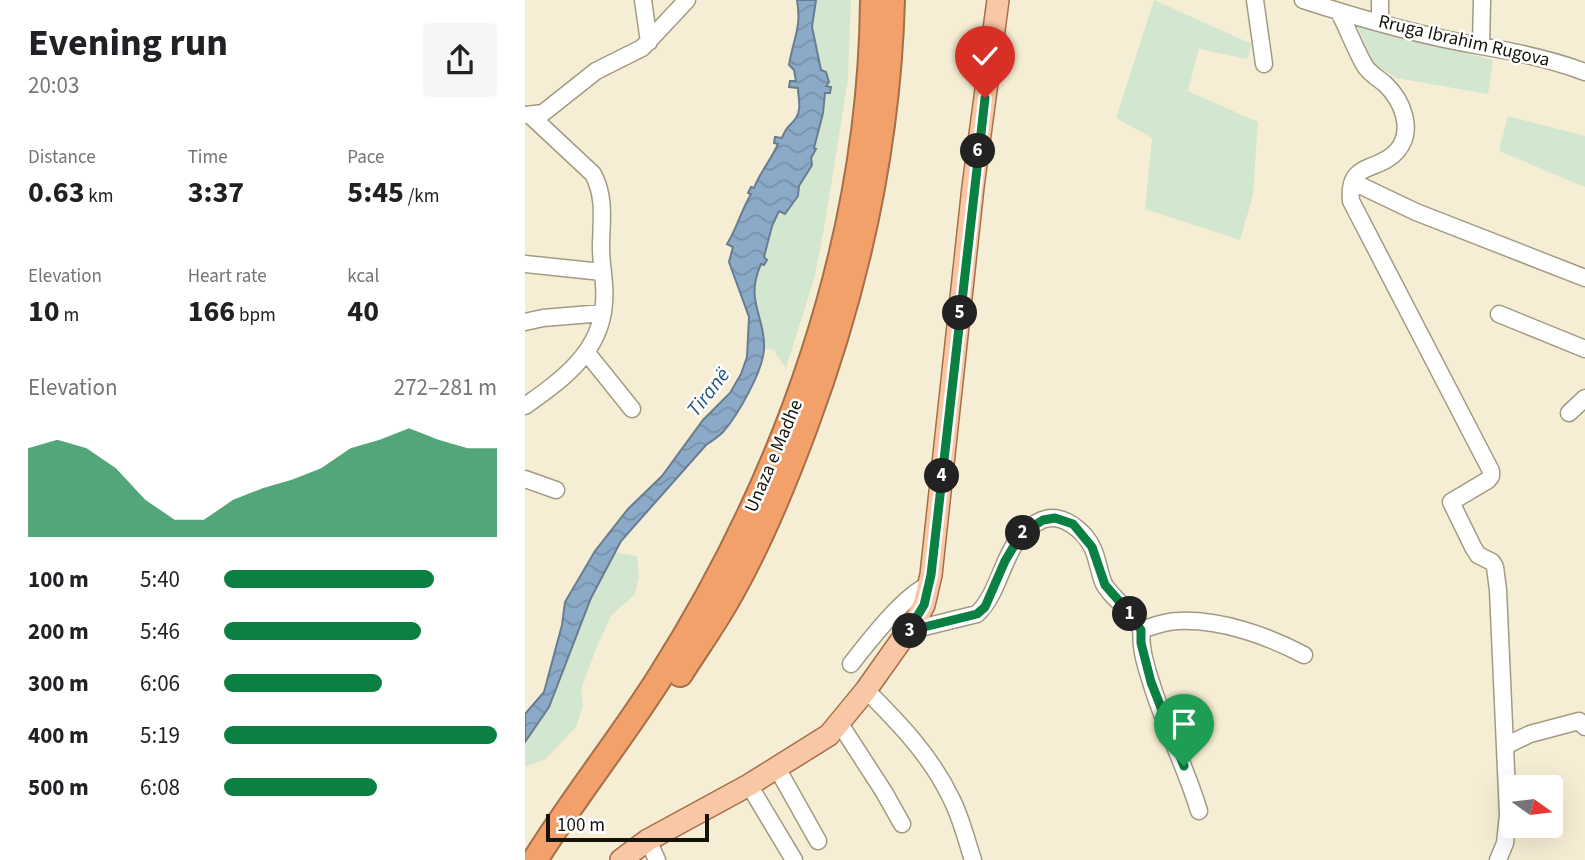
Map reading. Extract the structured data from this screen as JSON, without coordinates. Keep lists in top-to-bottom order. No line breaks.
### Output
{"streets":{"highway":["Unaza e Madhe"],"street":["Rruga Ibrahim Rugova"]},"water":["Tiranë"],"scale_bar":"100 m","north":"right","page":{"heading":["Evening run","20:03"],"stats":[["Distance","0.63 km"],["Time","3:37"],["Pace","5:45 /km"],["Elevation","10 m"],["Heart rate","166 bpm"],["kcal","40"]],"pins":["6","5","4","2","1","3"],"chart":["Elevation","272–281 m"],"list":[{"name":"100 m","note":"5:40"},{"name":"200 m","note":"5:46"},{"name":"300 m","note":"6:06"},{"name":"400 m","note":"5:19"},{"name":"500 m","note":"6:08"}],"scale":"100 m"}}
